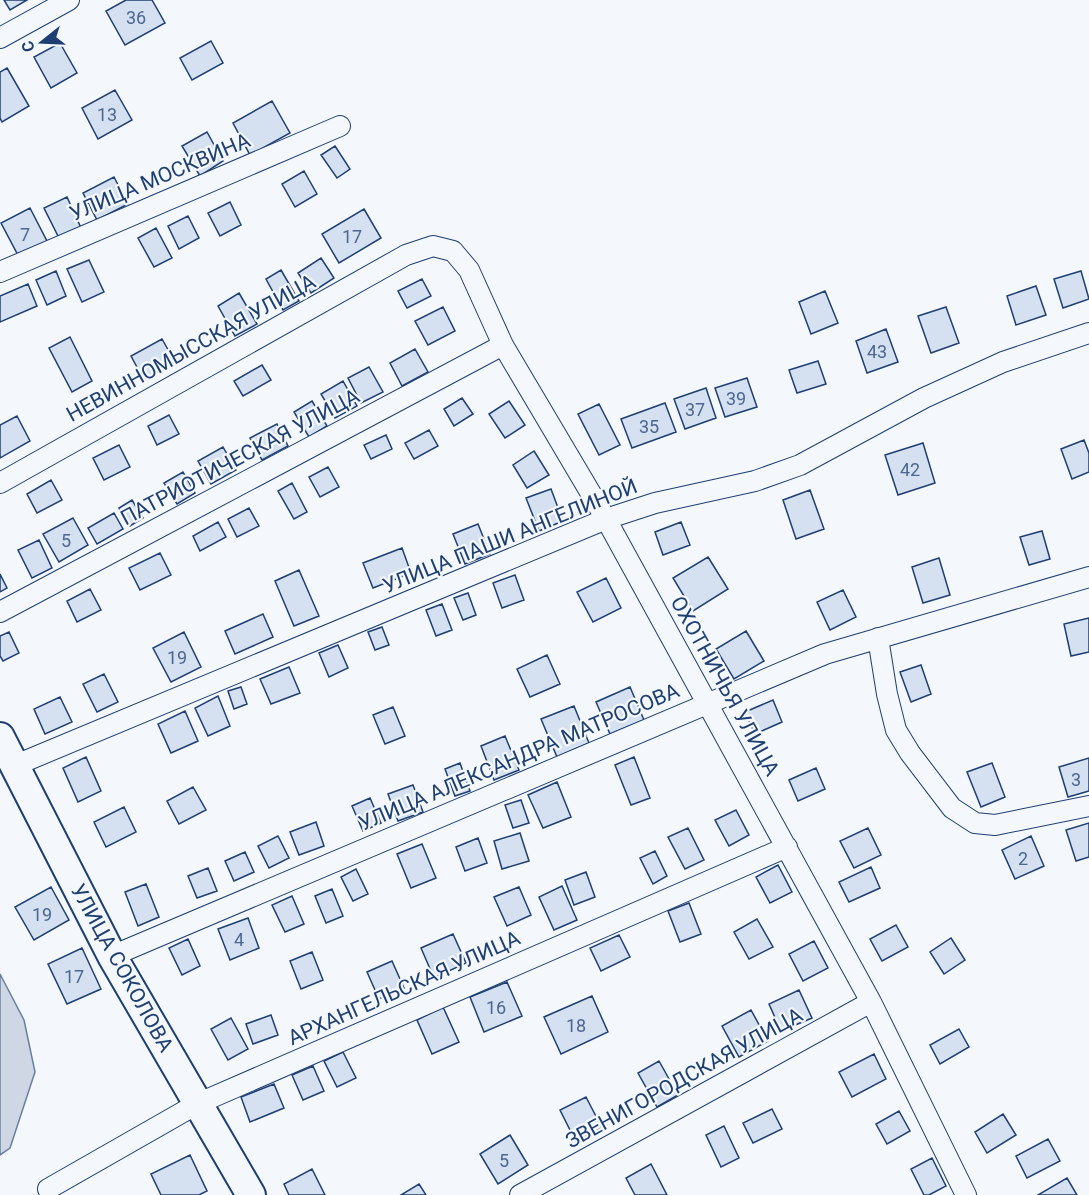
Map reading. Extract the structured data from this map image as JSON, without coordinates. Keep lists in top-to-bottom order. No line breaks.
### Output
{"streets":{"main road":["УЛИЦА СОКОЛОВА"],"street":["УЛИЦА МОСКВИНА","НЕВИННОМЫССКАЯ УЛИЦА","ПАТРИОТИЧЕСКАЯ УЛИЦА","УЛИЦА ПАШИ АНГЕЛИНОЙ","ОХОТНИЧЬЯ УЛИЦА","УЛИЦА АЛЕКСАНДРА МАТРОСОВА","АРХАНГЕЛЬСКАЯ УЛИЦА","ЗВЕНИГОРОДСКАЯ УЛИЦА"]},"crossings":[["НЕВИННОМЫССКАЯ УЛИЦА","ОХОТНИЧЬЯ УЛИЦА"],["ПАТРИОТИЧЕСКАЯ УЛИЦА","ОХОТНИЧЬЯ УЛИЦА"],["УЛИЦА ПАШИ АНГЕЛИНОЙ","ОХОТНИЧЬЯ УЛИЦА"],["УЛИЦА ПАШИ АНГЕЛИНОЙ","УЛИЦА СОКОЛОВА"],["ОХОТНИЧЬЯ УЛИЦА","УЛИЦА АЛЕКСАНДРА МАТРОСОВА"],["ОХОТНИЧЬЯ УЛИЦА","АРХАНГЕЛЬСКАЯ УЛИЦА"],["ОХОТНИЧЬЯ УЛИЦА","ЗВЕНИГОРОДСКАЯ УЛИЦА"],["УЛИЦА АЛЕКСАНДРА МАТРОСОВА","УЛИЦА СОКОЛОВА"],["УЛИЦА СОКОЛОВА","АРХАНГЕЛЬСКАЯ УЛИЦА"]],"house_numbers":["36","13","7","17","43","39","37","35","42","5","19","3","2","19","4","17","16","18","5"],"north":"left"}
